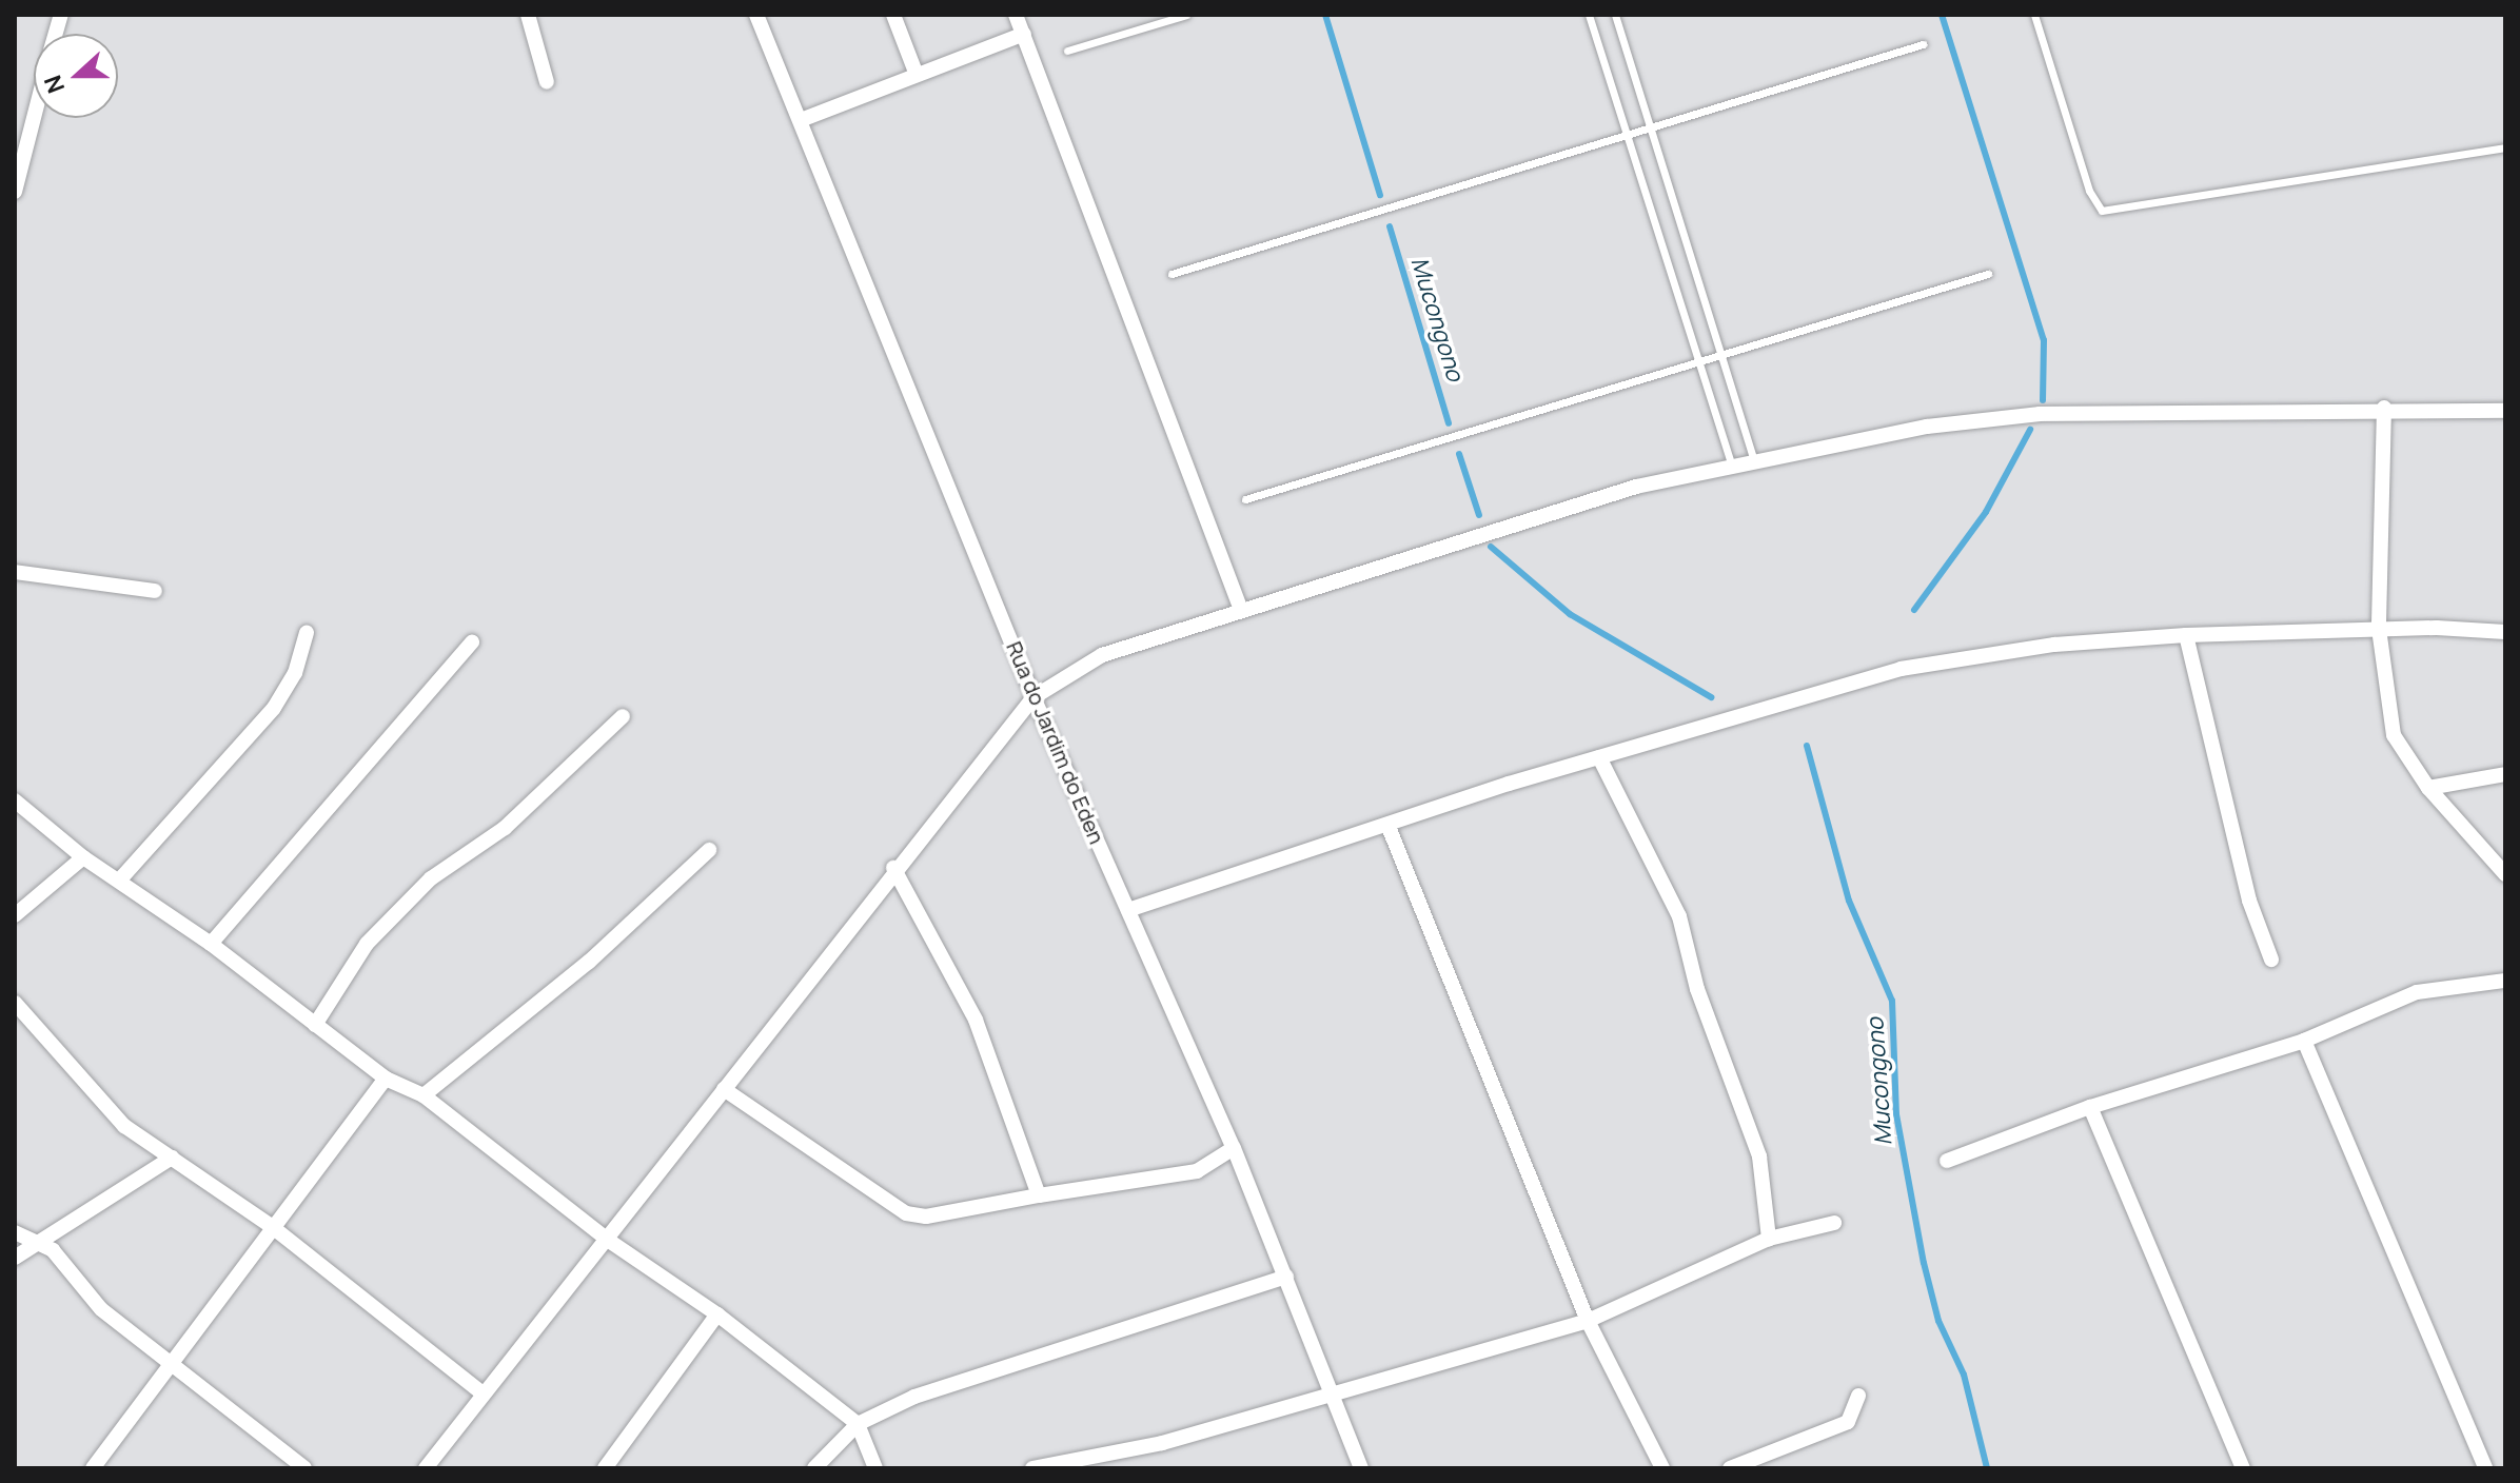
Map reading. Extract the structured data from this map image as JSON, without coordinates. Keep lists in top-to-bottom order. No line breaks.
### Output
{"streets":{"street":["Rua do Jardim do Eden"]},"water":["Mucongono"],"north":"left"}
